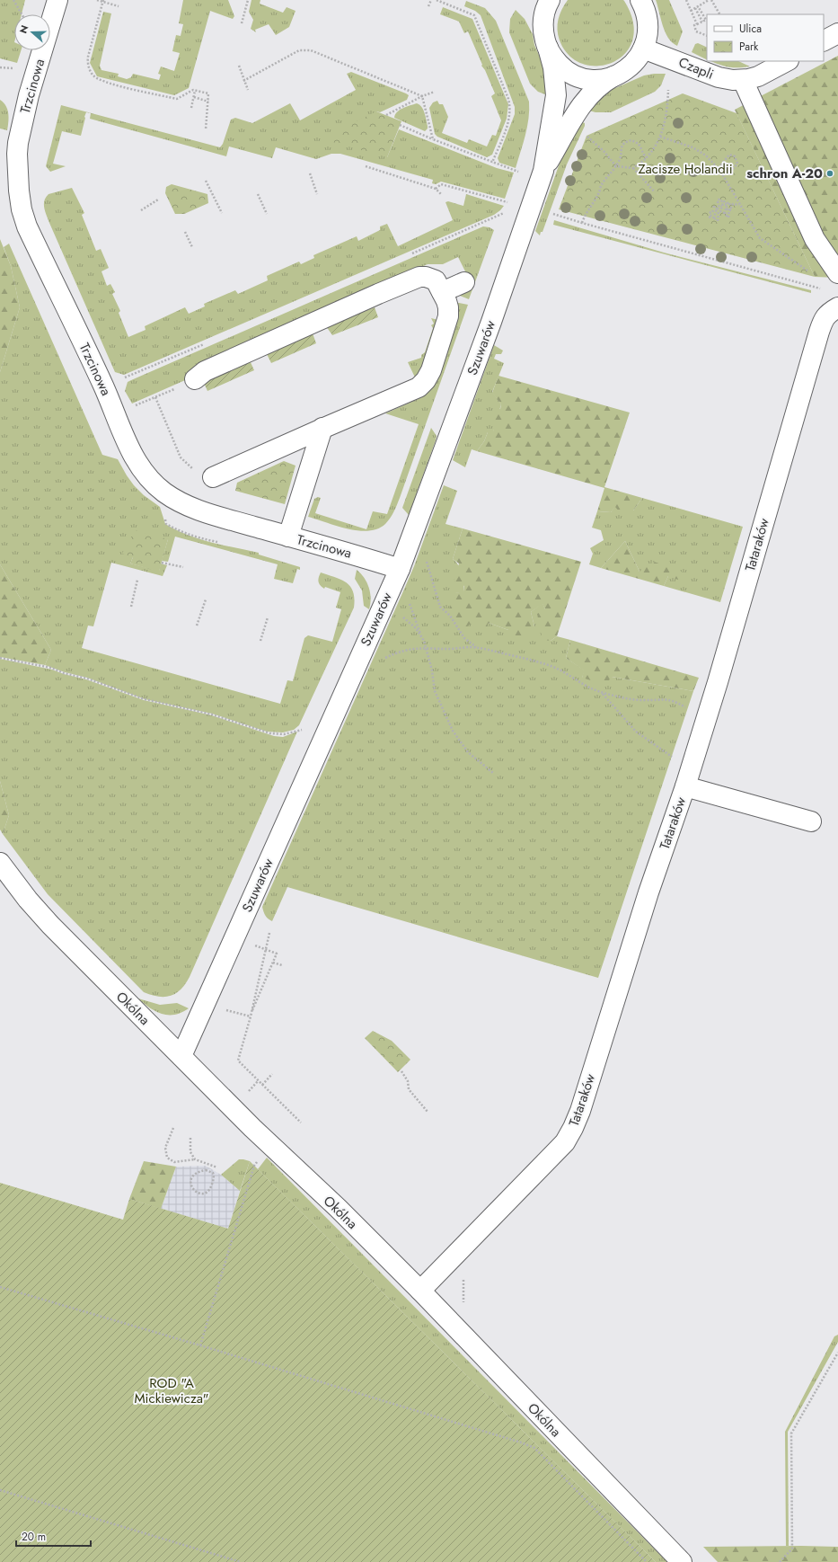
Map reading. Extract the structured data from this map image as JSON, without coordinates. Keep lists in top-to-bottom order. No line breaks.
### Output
{"streets":{"street":["Czapli","Trzcinowa","Szuwarów","Tataraków","Okólna"]},"crossings":[["Czapli","Szuwarów"],["Trzcinowa","Szuwarów"],["Szuwarów","Okólna"],["Tataraków","Okólna"]],"parks":["Zacisze Holandii","ROD \"A Mickiewicza\""],"places":["schron A-20"],"legend":["Ulica","Park"],"scale_bar":"20 m","north":"left"}
